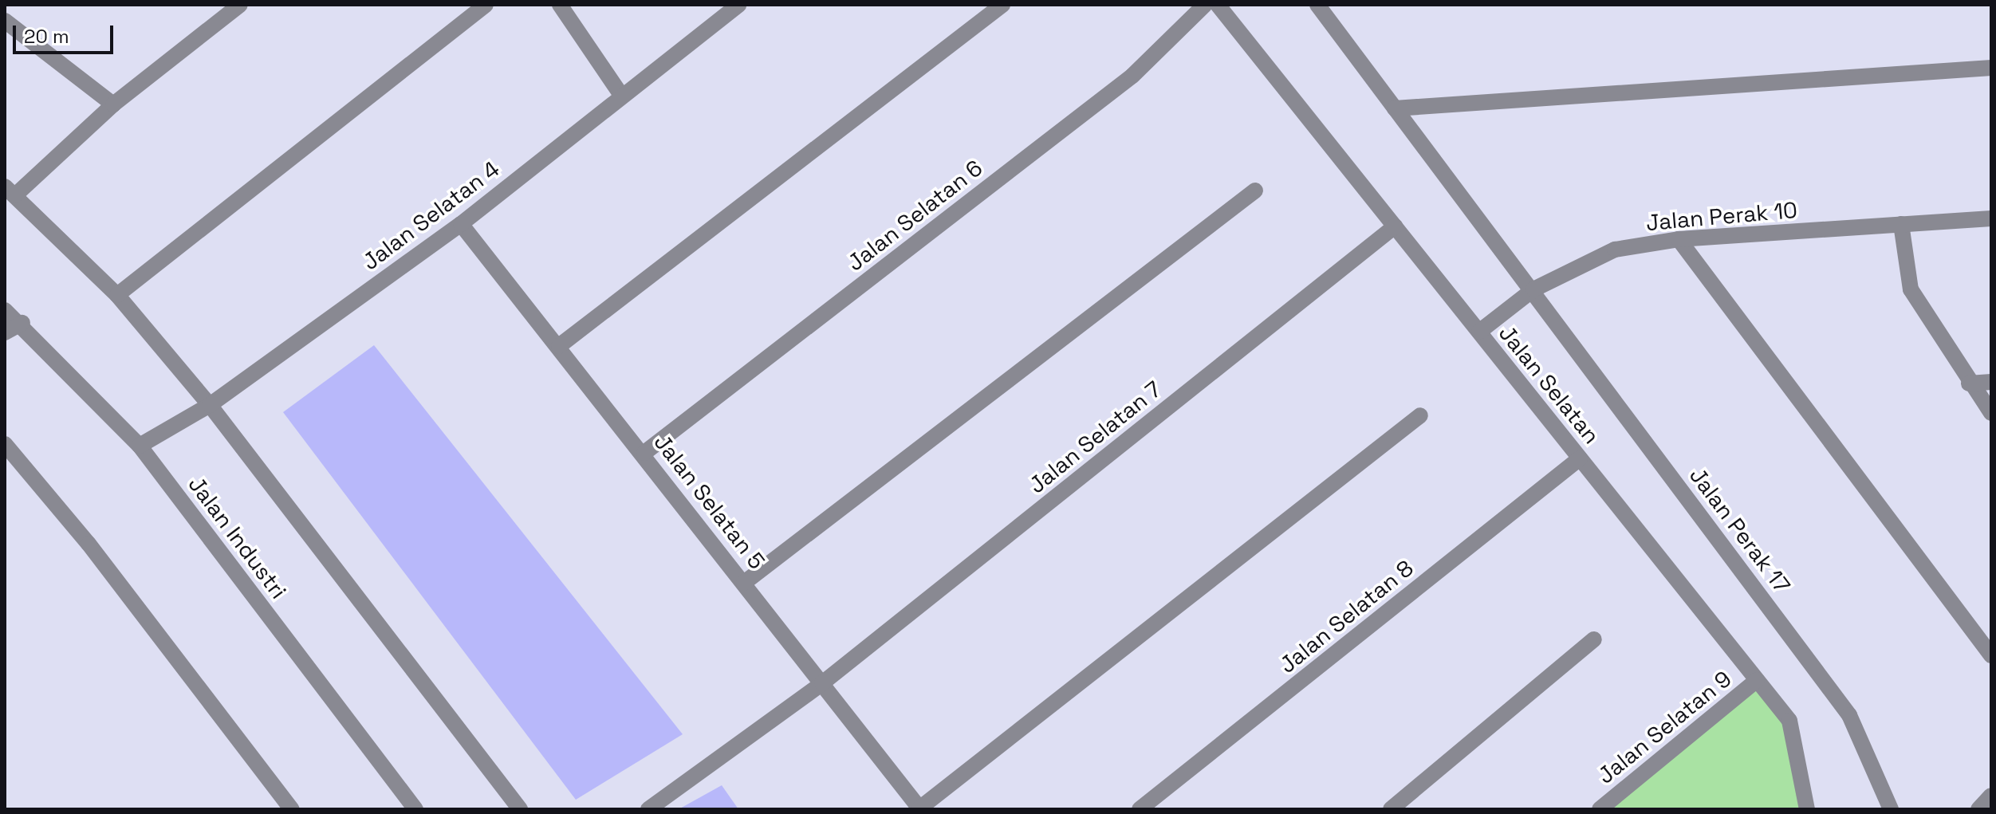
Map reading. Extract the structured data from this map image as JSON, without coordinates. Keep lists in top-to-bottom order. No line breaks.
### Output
{"streets":{"street":["Jalan Selatan 4","Jalan Selatan 6","Jalan Perak 10","Jalan Selatan","Jalan Selatan 7","Jalan Selatan 5","Jalan Perak 17","Jalan Industri","Jalan Selatan 8","Jalan Selatan 9"]},"crossings":[["Jalan Selatan 4","Jalan Selatan 5"],["Jalan Selatan 4","Jalan Industri"],["Jalan Selatan 6","Jalan Selatan 5"],["Jalan Perak 10","Jalan Selatan"],["Jalan Perak 10","Jalan Perak 17"],["Jalan Selatan","Jalan Selatan 7"],["Jalan Selatan","Jalan Selatan 8"],["Jalan Selatan","Jalan Selatan 9"],["Jalan Selatan 7","Jalan Selatan 5"]],"scale_bar":"20 m"}
